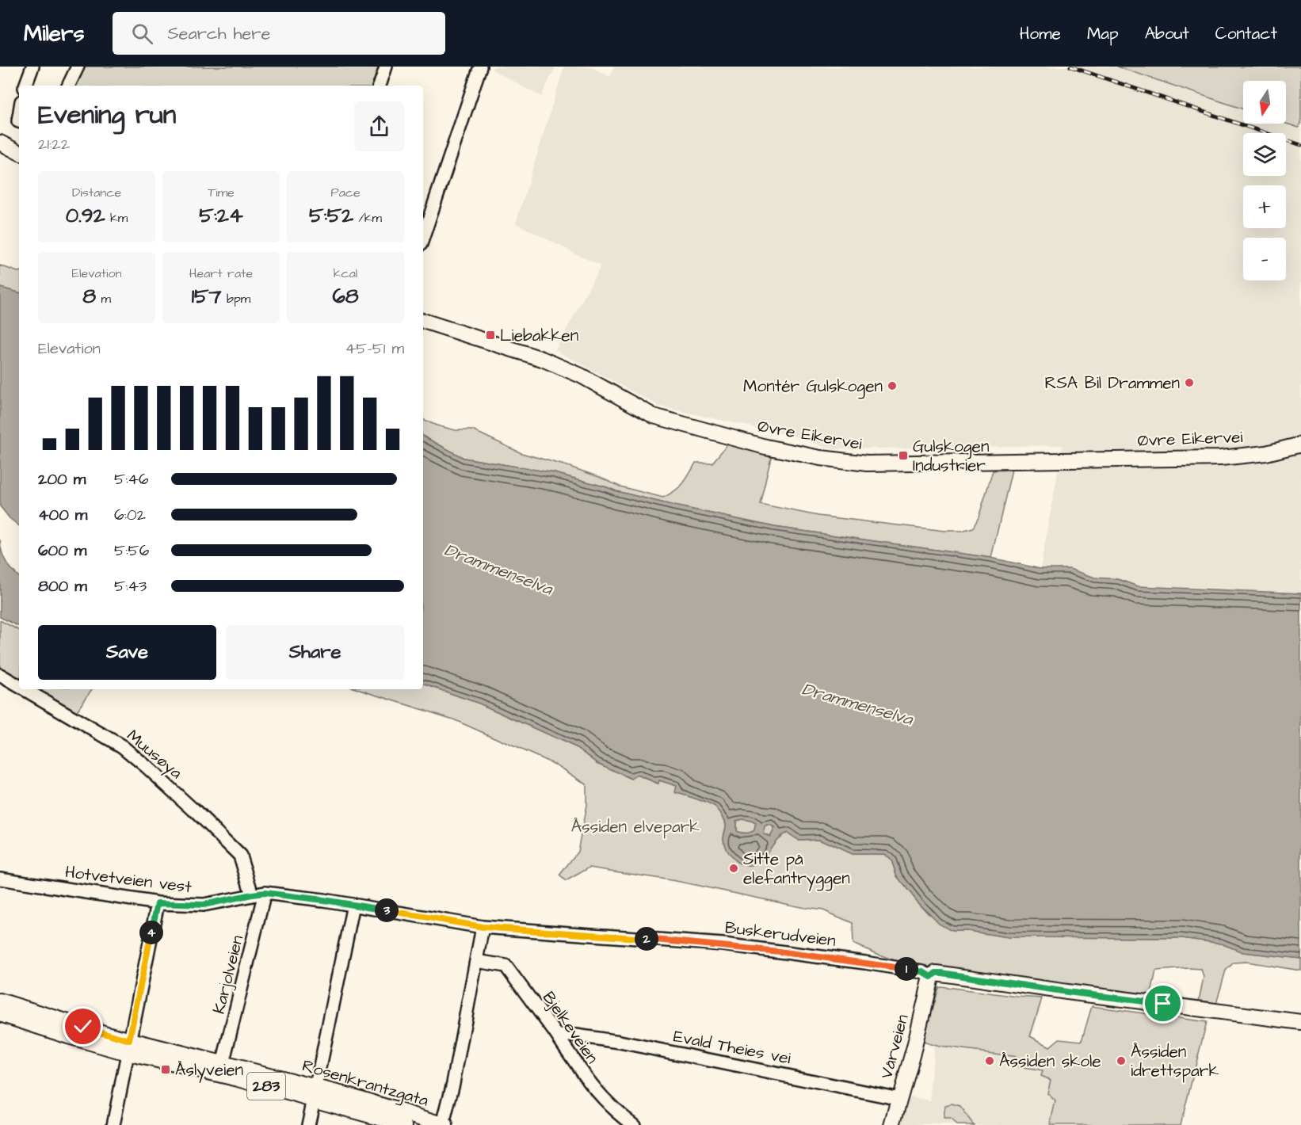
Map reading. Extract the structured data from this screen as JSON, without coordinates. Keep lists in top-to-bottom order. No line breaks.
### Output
{"streets":{"main road":["Øvre Eikervei","Buskerudveien","Vårveien","Rosenkrantzgata","283"],"street":["Muusøya","Hotvetveien vest","Karjolveien","Bjelkeveien","Evald Theies vei"]},"crossings":[["Muusøya","Hotvetveien vest"],["Muusøya","Buskerudveien"],["Hotvetveien vest","Buskerudveien"],["Buskerudveien","Karjolveien"],["Buskerudveien","Vårveien"],["Karjolveien","Rosenkrantzgata"],["Bjelkeveien","Evald Theies vei"],["Vårveien","Evald Theies vei"]],"water":["Drammenselva"],"parks":["Åssiden elvepark"],"places":{"transit":["Liebakken","Gulskogen Industrier","Åslyveien"],"other":["RSA Bil Drammen","Montér Gulskogen","Sitte på elefantryggen","Åssiden skole","Åssiden idrettspark"]},"north":"bottom","page":{"header":"Milers","search":"Search here","nav":["Home","Map","About","Contact"],"map_buttons":["+","−"],"heading":["Evening run","21:22"],"stats":[["Distance","0.92 km"],["Time","5:24"],["Pace","5:52 /km"],["Elevation","8 m"],["Heart rate","157 bpm"],["kcal","68"]],"chart":["Elevation","45–51 m"],"list":[{"name":"200 m","note":"5:46"},{"name":"400 m","note":"6:02"},{"name":"600 m","note":"5:56"},{"name":"800 m","note":"5:43"}],"buttons":["Save","Share"],"pins":["3","4","2","1"]}}
